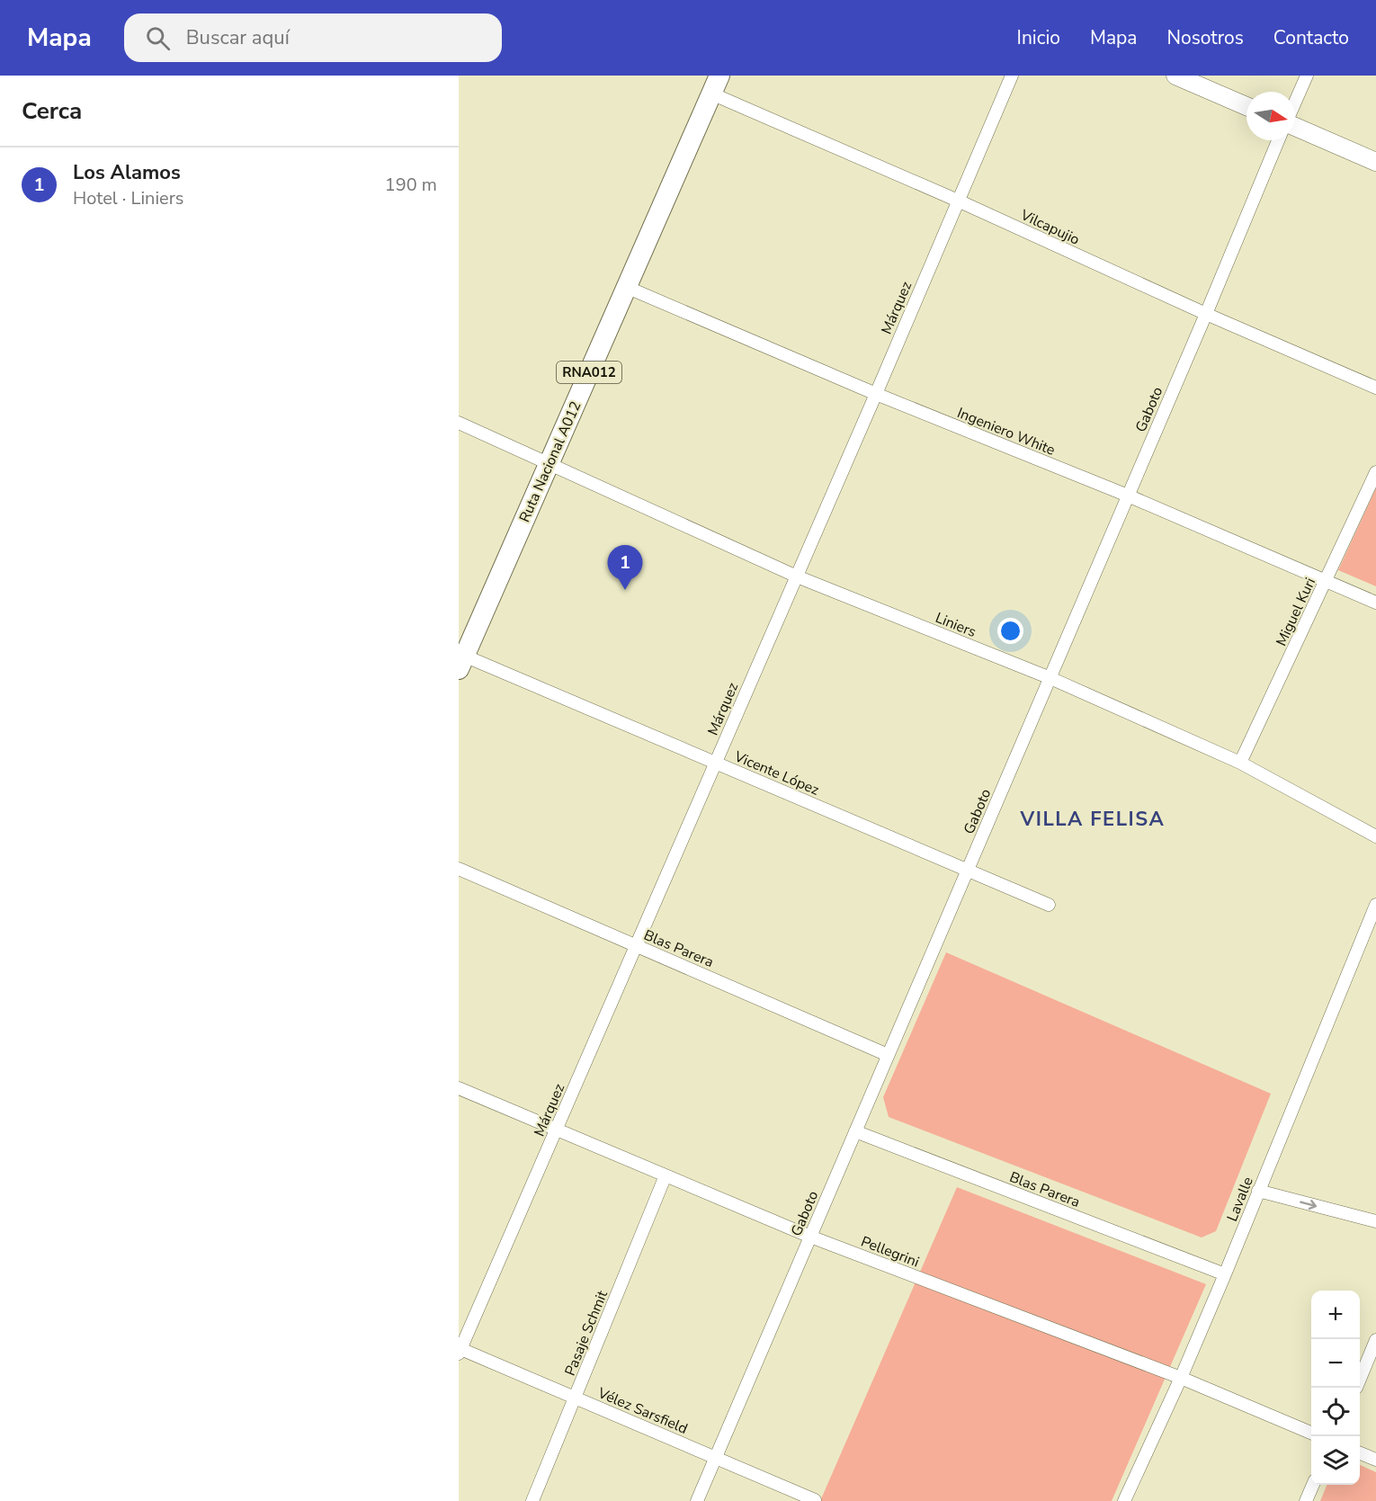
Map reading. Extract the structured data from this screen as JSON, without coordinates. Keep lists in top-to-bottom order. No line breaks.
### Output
{"streets":{"main road":["RNA012","Ruta Nacional A012"],"street":["Vilcapujio","Márquez","Gaboto","Ingeniero White","Miguel Kuri","Liniers","Vicente López","Blas Parera","Lavalle","Pellegrini","Pasaje Schmit","Vélez Sarsfield"]},"crossings":[["Vilcapujio","Márquez"],["Vilcapujio","Gaboto"],["Vilcapujio","Ruta Nacional A012"],["Márquez","Ingeniero White"],["Márquez","Liniers"],["Márquez","Vicente López"],["Márquez","Blas Parera"],["Márquez","Pellegrini"],["Márquez","Vélez Sarsfield"],["Gaboto","Ingeniero White"],["Gaboto","Liniers"],["Gaboto","Vicente López"],["Gaboto","Blas Parera"],["Gaboto","Pellegrini"],["Gaboto","Vélez Sarsfield"],["Ingeniero White","Ruta Nacional A012"],["Ingeniero White","Miguel Kuri"],["Ruta Nacional A012","Liniers"],["Ruta Nacional A012","Vicente López"],["Miguel Kuri","Liniers"],["Blas Parera","Lavalle"],["Lavalle","Pellegrini"],["Pellegrini","Pasaje Schmit"],["Pasaje Schmit","Vélez Sarsfield"]],"districts":["VILLA FELISA"],"north":"right","page":{"header":"Mapa","search":"Buscar aquí","nav":["Inicio","Mapa","Nosotros","Contacto"],"heading":"Cerca","list":[{"mark":"1","name":"Los Alamos","note":"Hotel · Liniers","value":"190 m"}],"pins":"1","map_buttons":["+","−"]}}
